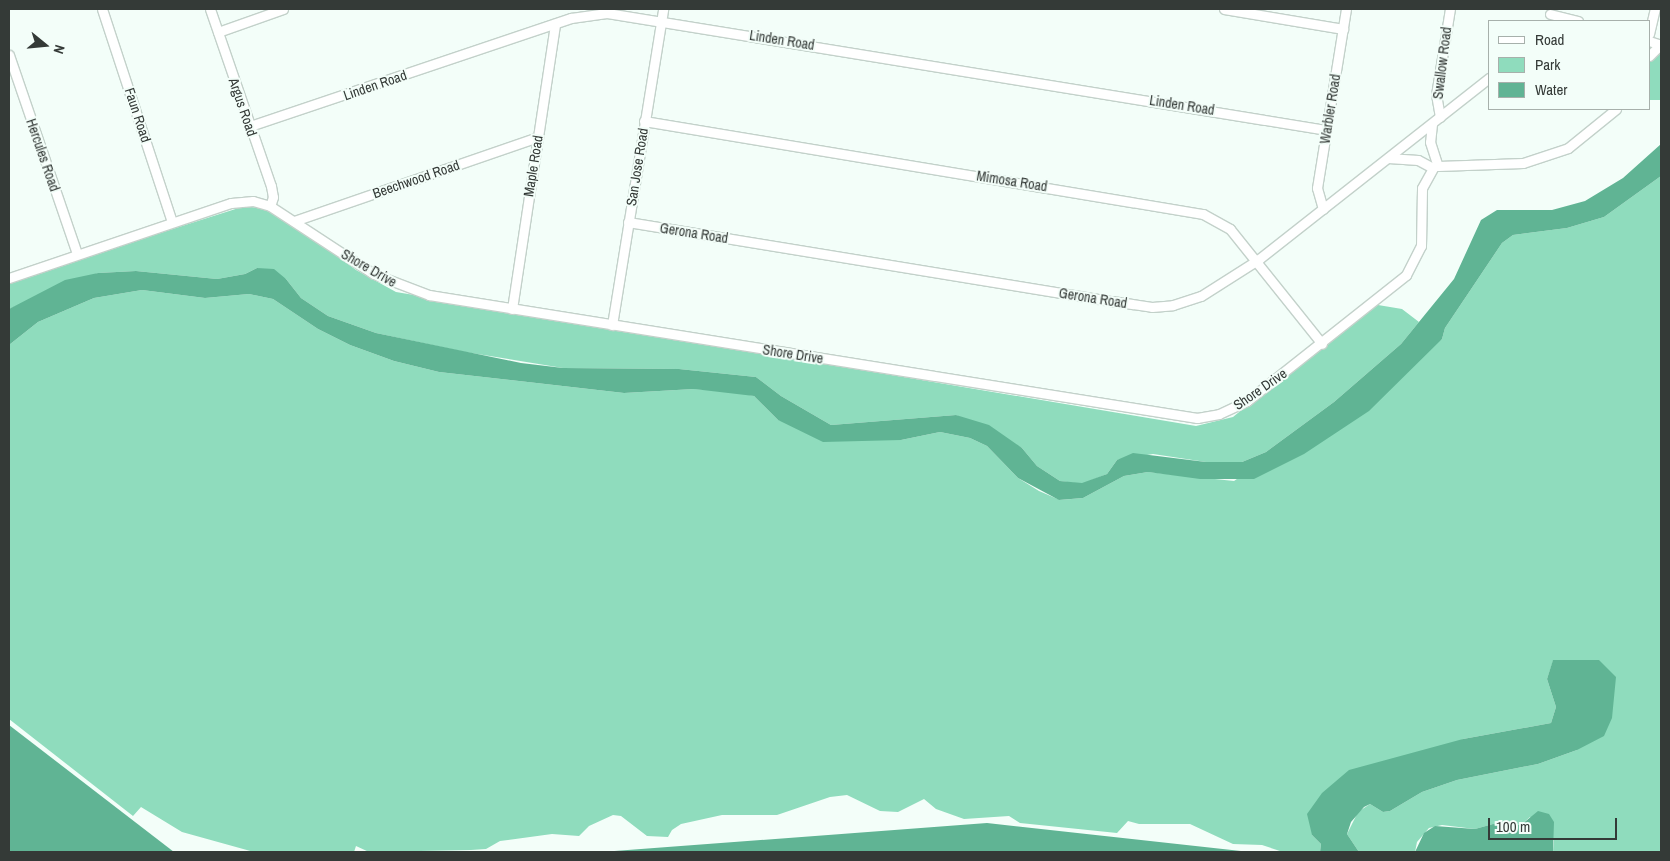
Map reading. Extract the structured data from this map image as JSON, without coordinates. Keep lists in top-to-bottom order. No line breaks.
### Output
{"streets":{"street":["Linden Road","Swallow Road","Argus Road","Warbler Road","Faun Road","Hercules Road","Maple Road","San Jose Road","Beechwood Road","Mimosa Road","Gerona Road","Shore Drive"]},"crossings":[["Linden Road","Argus Road"],["Linden Road","Warbler Road"],["Linden Road","Maple Road"],["Linden Road","San Jose Road"],["Swallow Road","Gerona Road"],["Argus Road","Shore Drive"],["Warbler Road","Gerona Road"],["Faun Road","Shore Drive"],["Hercules Road","Shore Drive"],["Maple Road","Beechwood Road"],["Maple Road","Shore Drive"],["San Jose Road","Mimosa Road"],["San Jose Road","Gerona Road"],["San Jose Road","Shore Drive"],["Beechwood Road","Shore Drive"],["Mimosa Road","Gerona Road"],["Mimosa Road","Shore Drive"],["Gerona Road","Shore Drive"]],"legend":["Road","Park","Water"],"scale_bar":"100 m","north":"right"}
